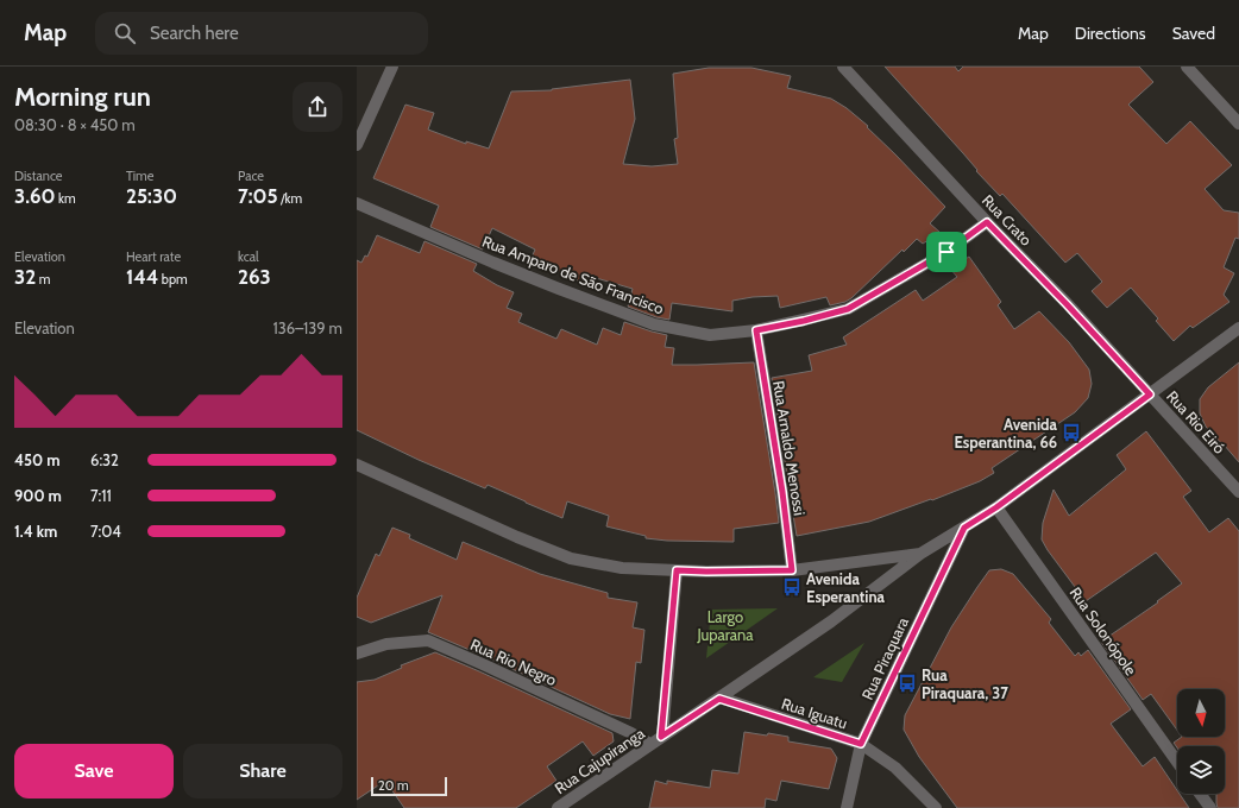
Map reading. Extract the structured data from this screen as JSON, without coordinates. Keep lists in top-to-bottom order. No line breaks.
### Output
{"streets":{"street":["Rua Crato","Rua Amparo de São Francisco","Rua Rio Eiró","Rua Arnaldo Menossi","Rua Solonópole","Rua Piraquara","Rua Rio Negro","Rua Iguatu","Rua Cajupiranga"]},"crossings":[["Rua Crato","Rua Amparo de São Francisco"],["Rua Crato","Rua Rio Eiró"],["Rua Amparo de São Francisco","Rua Arnaldo Menossi"],["Rua Piraquara","Rua Iguatu"],["Rua Piraquara","Rua Cajupiranga"],["Rua Rio Negro","Rua Cajupiranga"],["Rua Iguatu","Rua Cajupiranga"]],"parks":["Largo Juparana"],"places":{"bus stop":["Avenida Esperantina, 66","Avenida Esperantina","Rua Piraquara, 37"]},"scale_bar":"20 m","north":"bottom","page":{"header":"Map","search":"Search here","nav":["Map","Directions","Saved"],"heading":["Morning run","08:30 · 8 × 450 m"],"stats":[["Distance","3.60 km"],["Time","25:30"],["Pace","7:05 /km"],["Elevation","32 m"],["Heart rate","144 bpm"],["kcal","263"]],"chart":["Elevation","136–139 m"],"list":[{"name":"450 m","note":"6:32"},{"name":"900 m","note":"7:11"},{"name":"1.4 km","note":"7:04"}],"buttons":["Save","Share"],"scale":"20 m"}}
